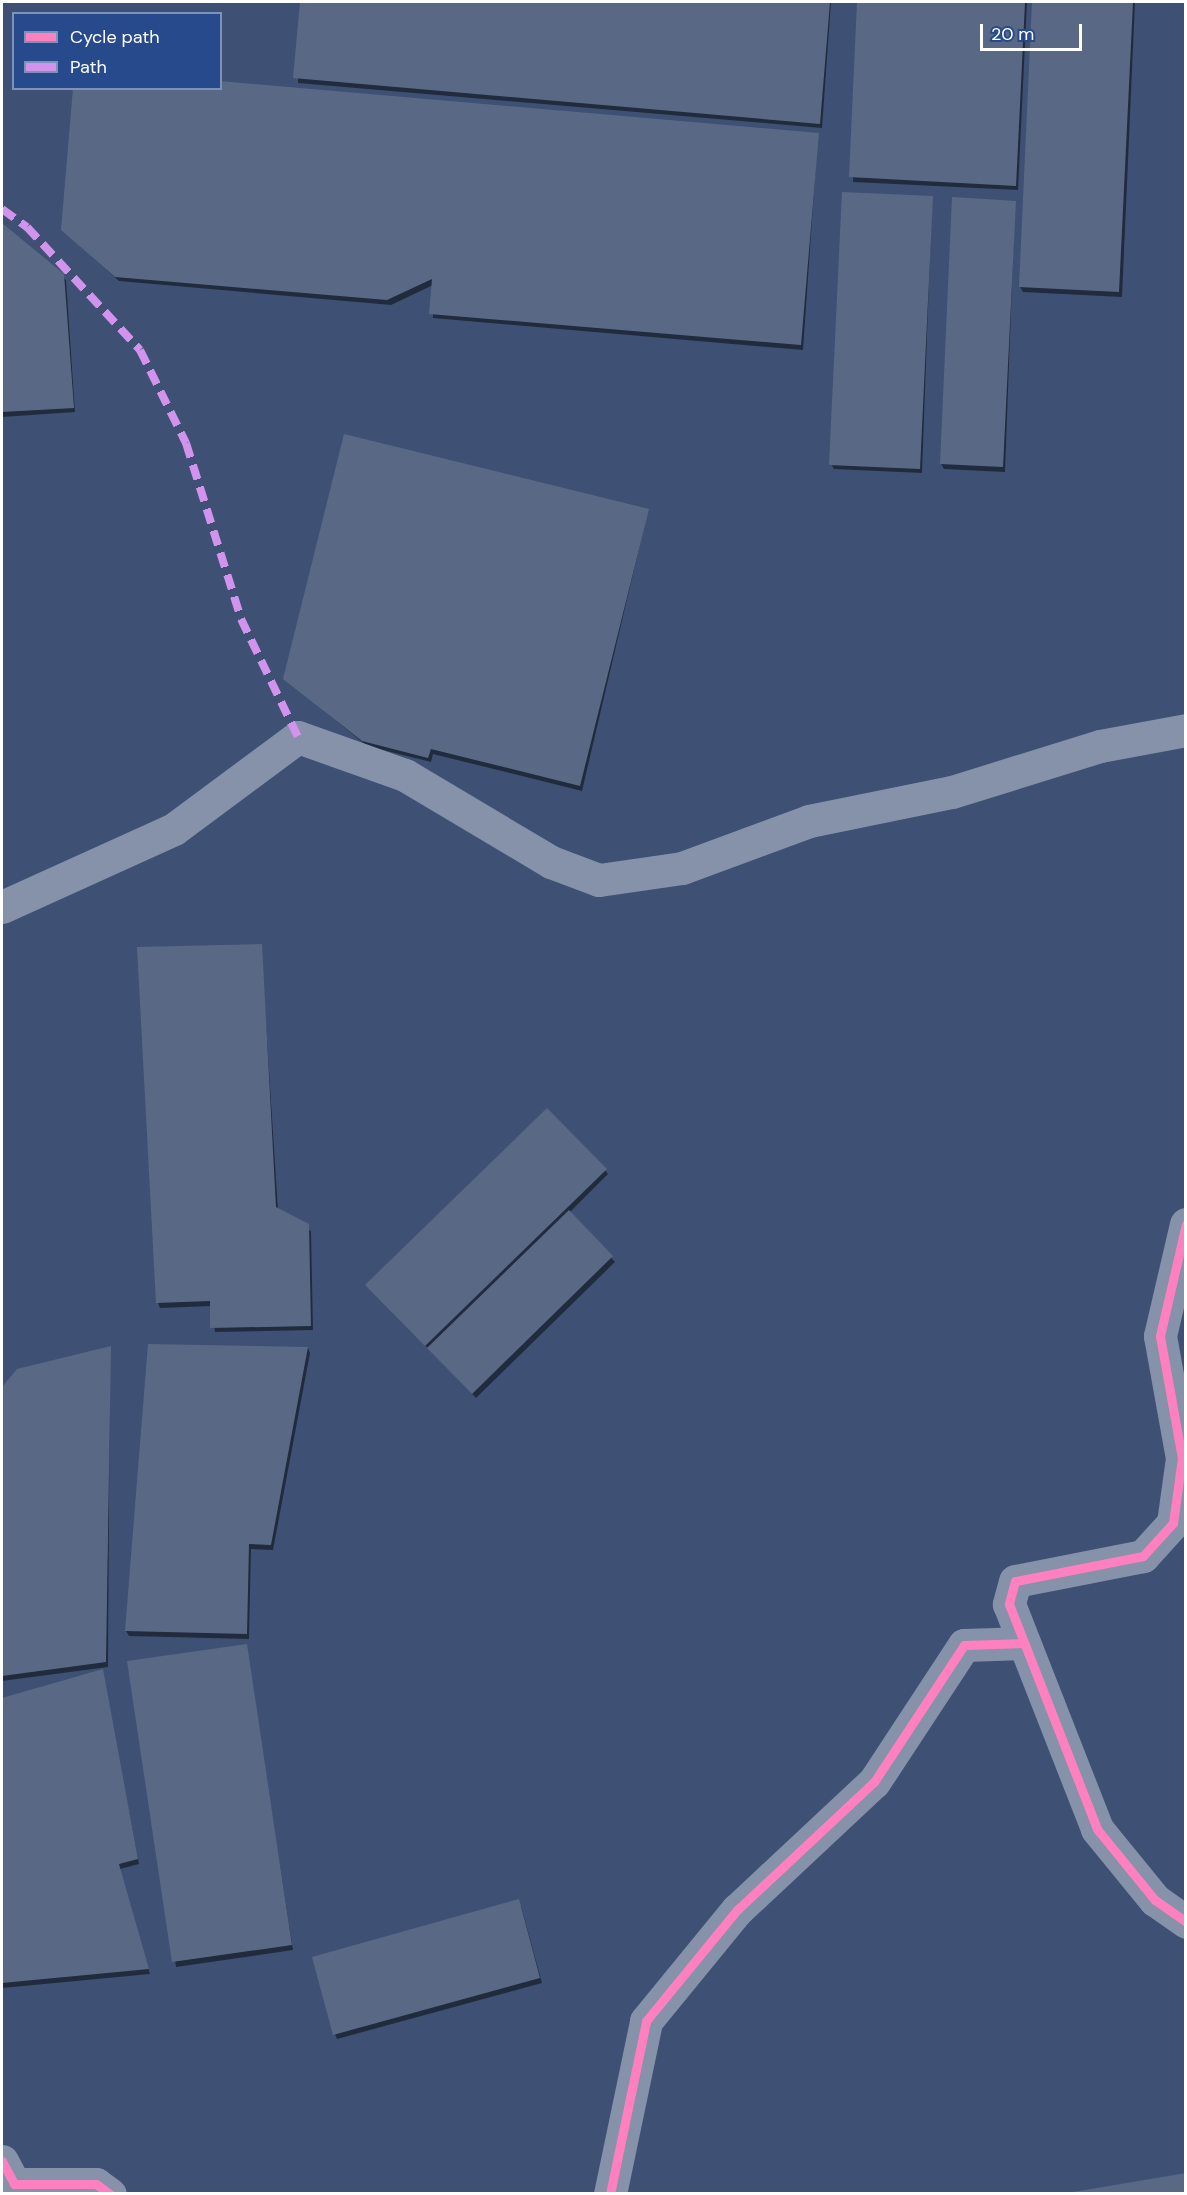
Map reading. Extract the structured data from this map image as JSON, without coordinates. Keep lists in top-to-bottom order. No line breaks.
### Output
{"legend":["Cycle path","Path"],"scale_bar":"20 m"}
